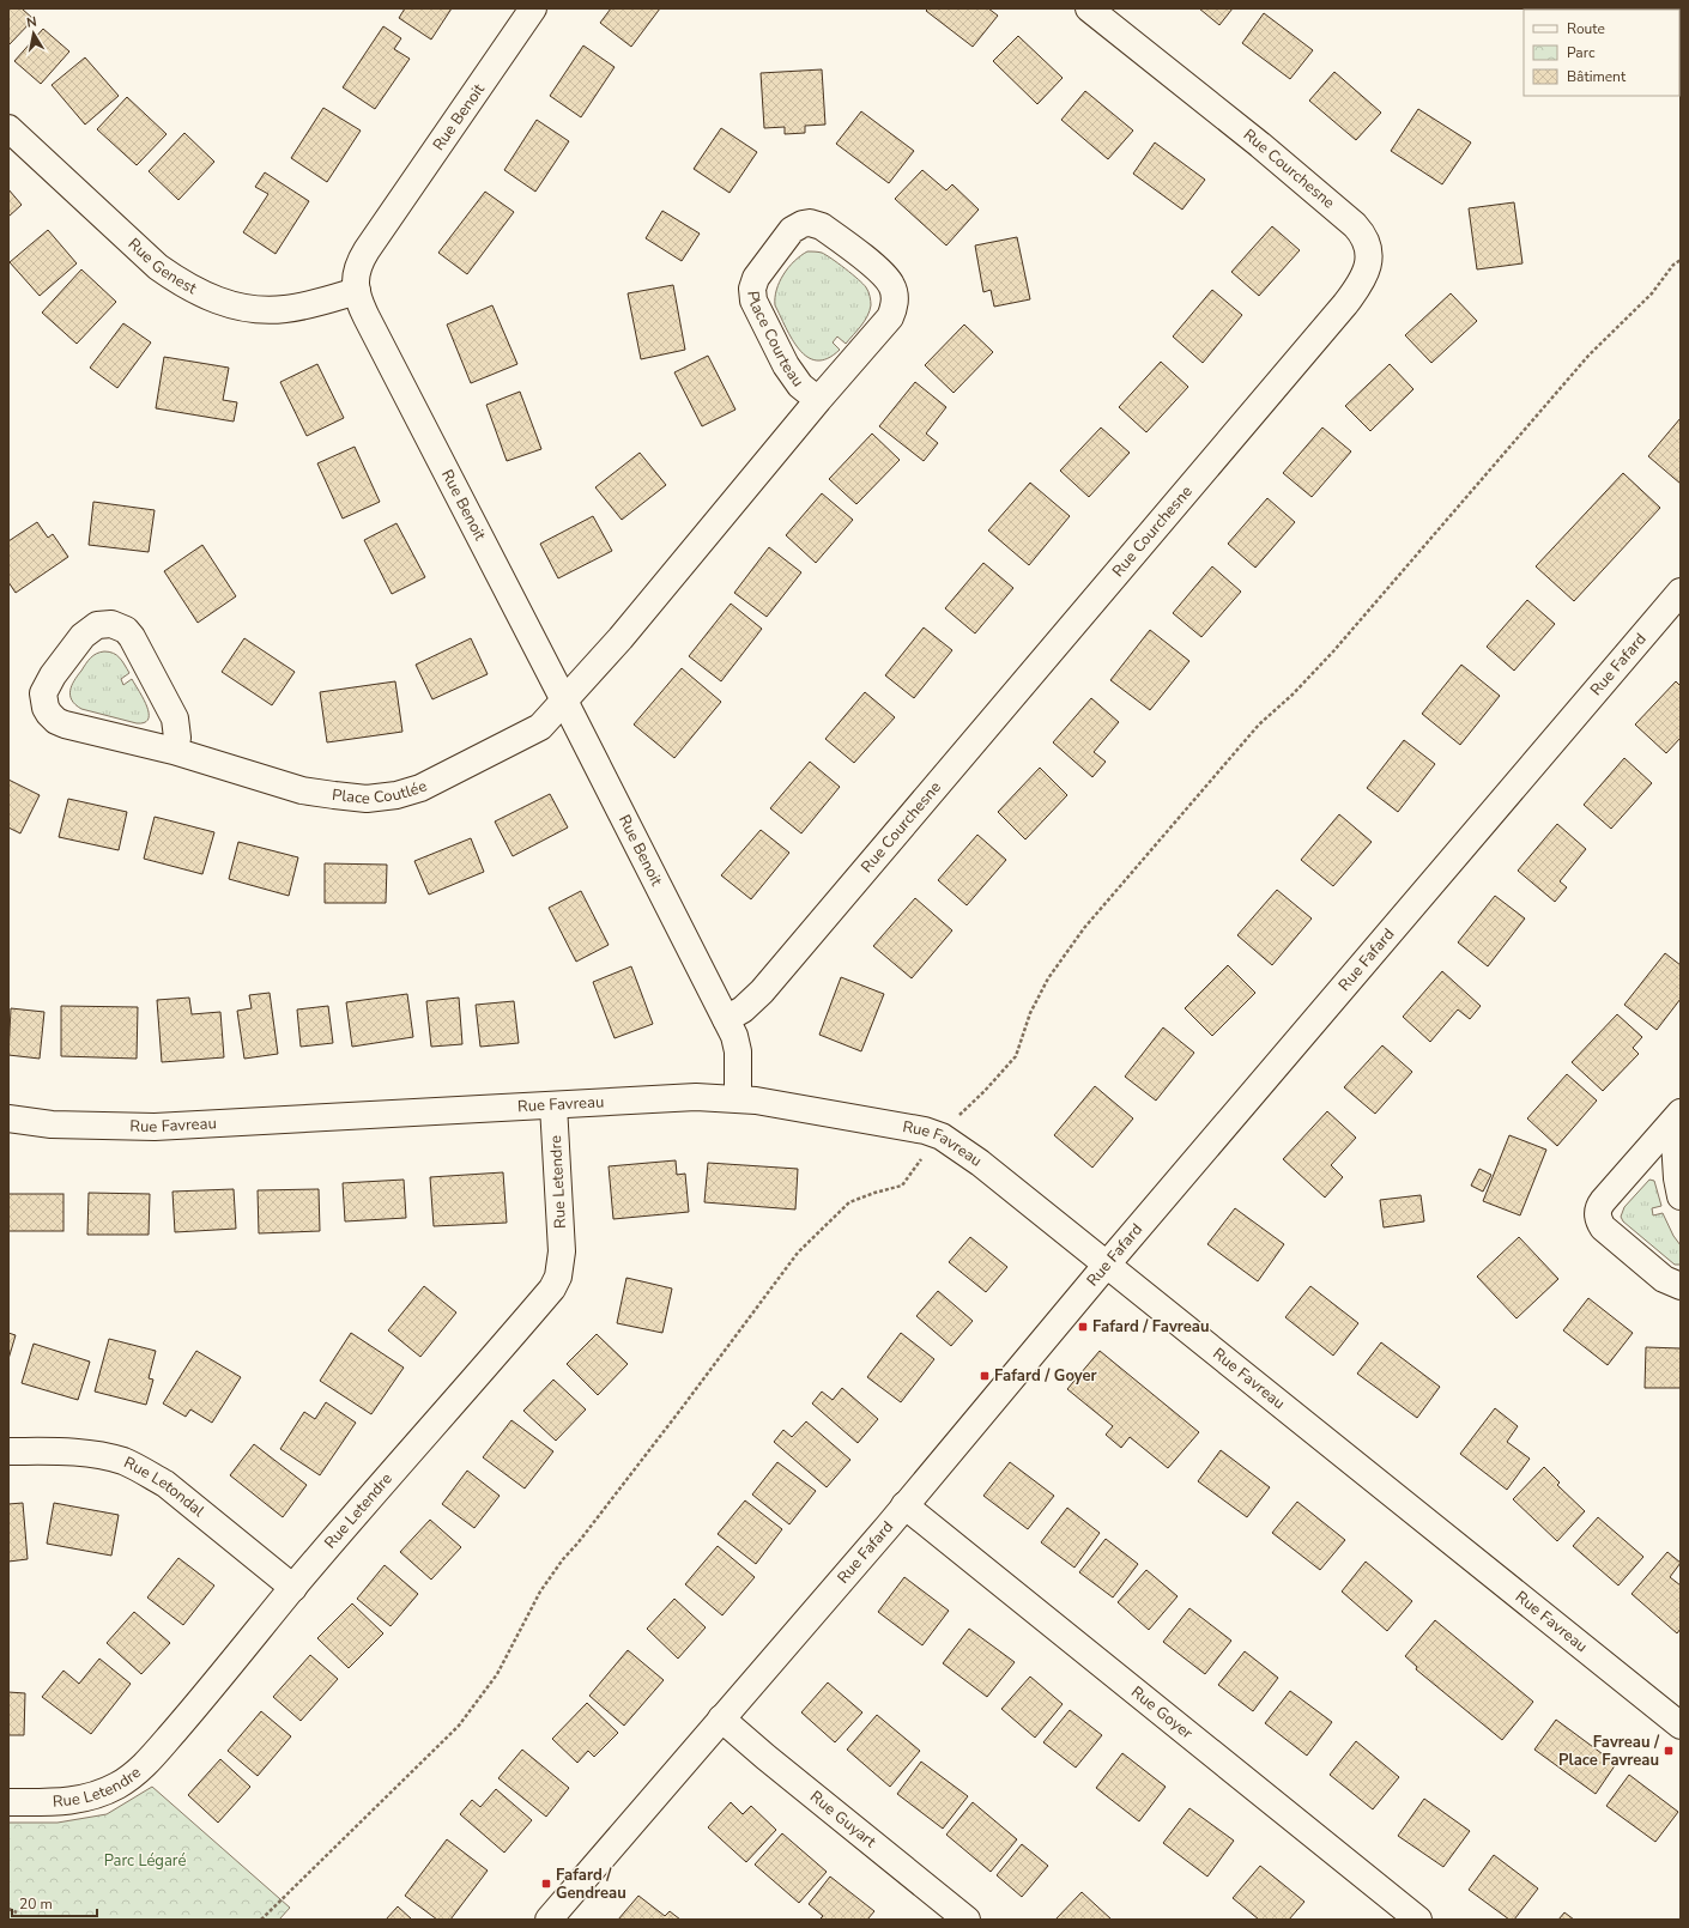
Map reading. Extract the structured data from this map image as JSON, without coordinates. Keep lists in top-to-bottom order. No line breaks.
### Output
{"streets":{"street":["Rue Benoit","Rue Courchesne","Rue Genest","Place Courteau","Rue Fafard","Place Coutlée","Rue Favreau","Rue Letendre","Rue Letondal","Rue Goyer","Rue Guyart"]},"crossings":[["Rue Benoit","Rue Courchesne"],["Rue Benoit","Rue Genest"],["Rue Benoit","Place Courteau"],["Rue Benoit","Place Coutlée"],["Place Courteau","Place Coutlée"],["Rue Fafard","Rue Favreau"],["Rue Fafard","Rue Goyer"],["Rue Fafard","Rue Guyart"],["Rue Favreau","Rue Letendre"],["Rue Letendre","Rue Letondal"]],"parks":["Parc Légaré"],"places":{"transit":["Fafard / Favreau","Fafard / Goyer","Favreau / Place Favreau","Fafard / Gendreau"]},"legend":["Route","Parc","Bâtiment"],"scale_bar":"20 m","north":"top"}
